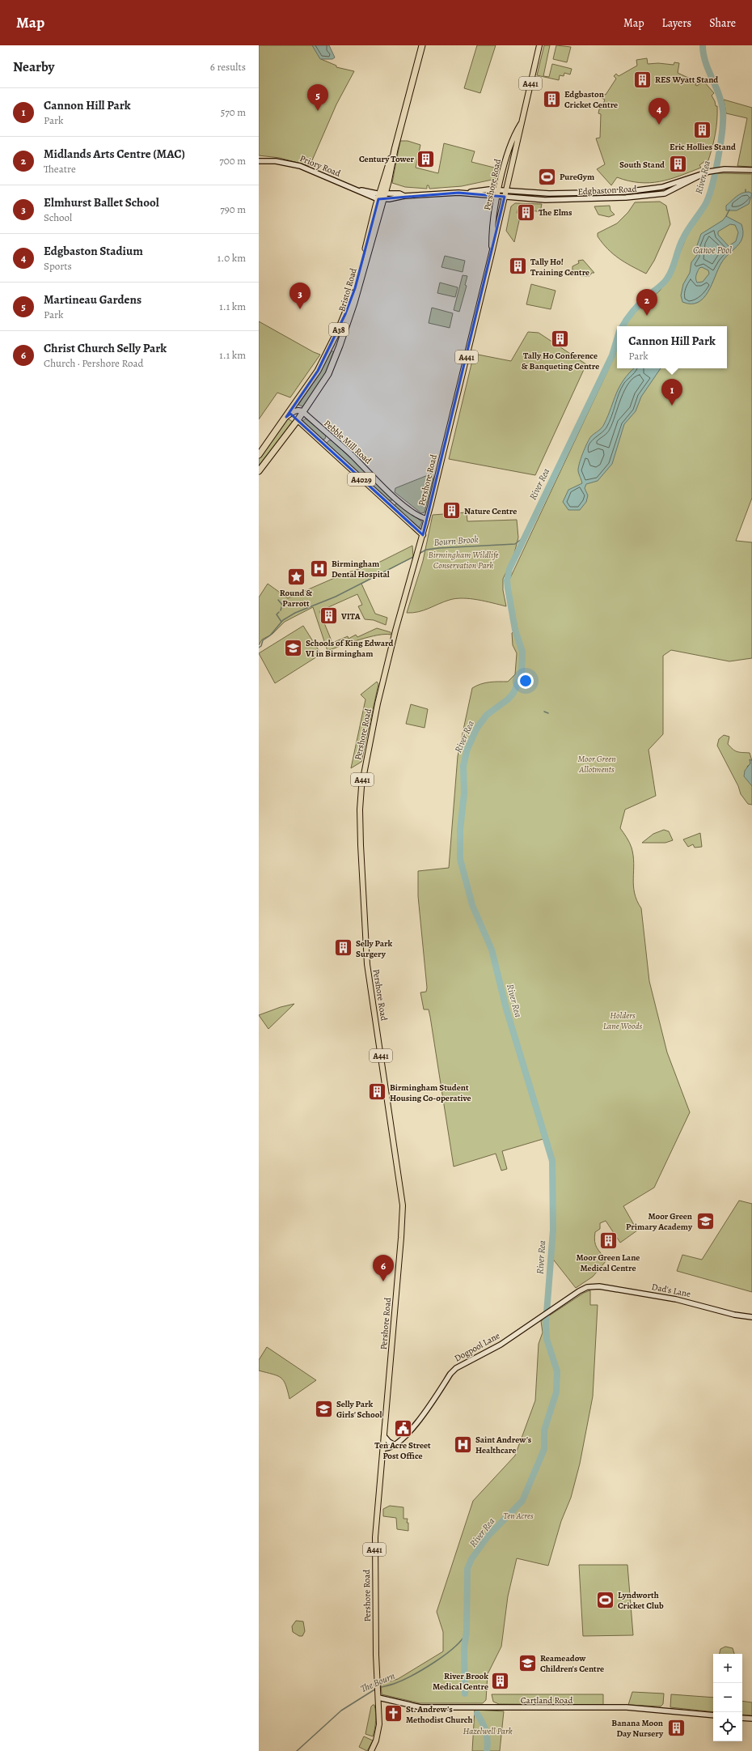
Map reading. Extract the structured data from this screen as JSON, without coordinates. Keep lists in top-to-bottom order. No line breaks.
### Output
{"streets":{"highway":["Bristol Road","A38"],"main road":["A441","Pershore Road","Pebble Mill Road","A4029"],"street":["Priory Road","Edgbaston Road","Dad's Lane","Dogpool Lane","Cartland Road"]},"crossings":[["Priory Road","Pershore Road"],["Priory Road","Edgbaston Road"],["Priory Road","Bristol Road"],["Pershore Road","Edgbaston Road"],["Pershore Road","Pebble Mill Road"],["Pershore Road","Dogpool Lane"],["Pershore Road","Cartland Road"],["Bristol Road","Pebble Mill Road"],["Dad's Lane","Dogpool Lane"]],"water":["River Rea","Canoe Pool","Bourn Brook","The Bourn"],"parks":["Birmingham Wildlife Conservation Park","Moor Green Allotments","Holders Lane Woods","Ten Acres","Hazelwell Park"],"places":{"building":["RES Wyatt Stand","Edgbaston Cricket Centre","Eric Hollies Stand","Century Tower","South Stand","The Elms","Tally Ho! Training Centre","Tally Ho Conference & Banqueting Centre","Nature Centre","VITA","Selly Park Surgery","Birmingham Student Housing Co-operative","Moor Green Lane Medical Centre","River Brook Medical Centre","Banana Moon Day Nursery"],"sports":["PureGym","Lyndworth Cricket Club"],"hospital":["Birmingham Dental Hospital","Saint Andrew's Healthcare"],"place":["Round & Parrott"],"school or university":["Schools of King Edward VI in Birmingham","Moor Green Primary Academy","Selly Park Girls' School","Reameadow Children's Centre"],"public building":["Ten Acre Street Post Office"],"church":["St. Andrew's Methodist Church"]},"page":{"header":"Map","nav":["Map","Layers","Share"],"heading":["Nearby","6 results"],"pins":["5","4","3","2","1","6"],"list":[{"mark":"1","name":"Cannon Hill Park","note":"Park","value":"570 m"},{"mark":"2","name":"Midlands Arts Centre (MAC)","note":"Theatre","value":"700 m"},{"mark":"3","name":"Elmhurst Ballet School","note":"School","value":"790 m"},{"mark":"4","name":"Edgbaston Stadium","note":"Sports","value":"1.0 km"},{"mark":"5","name":"Martineau Gardens","note":"Park","value":"1.1 km"},{"mark":"6","name":"Christ Church Selly Park","note":"Church · Pershore Road","value":"1.1 km"}],"popup":["Cannon Hill Park","Park"],"map_buttons":["+","−"]}}
